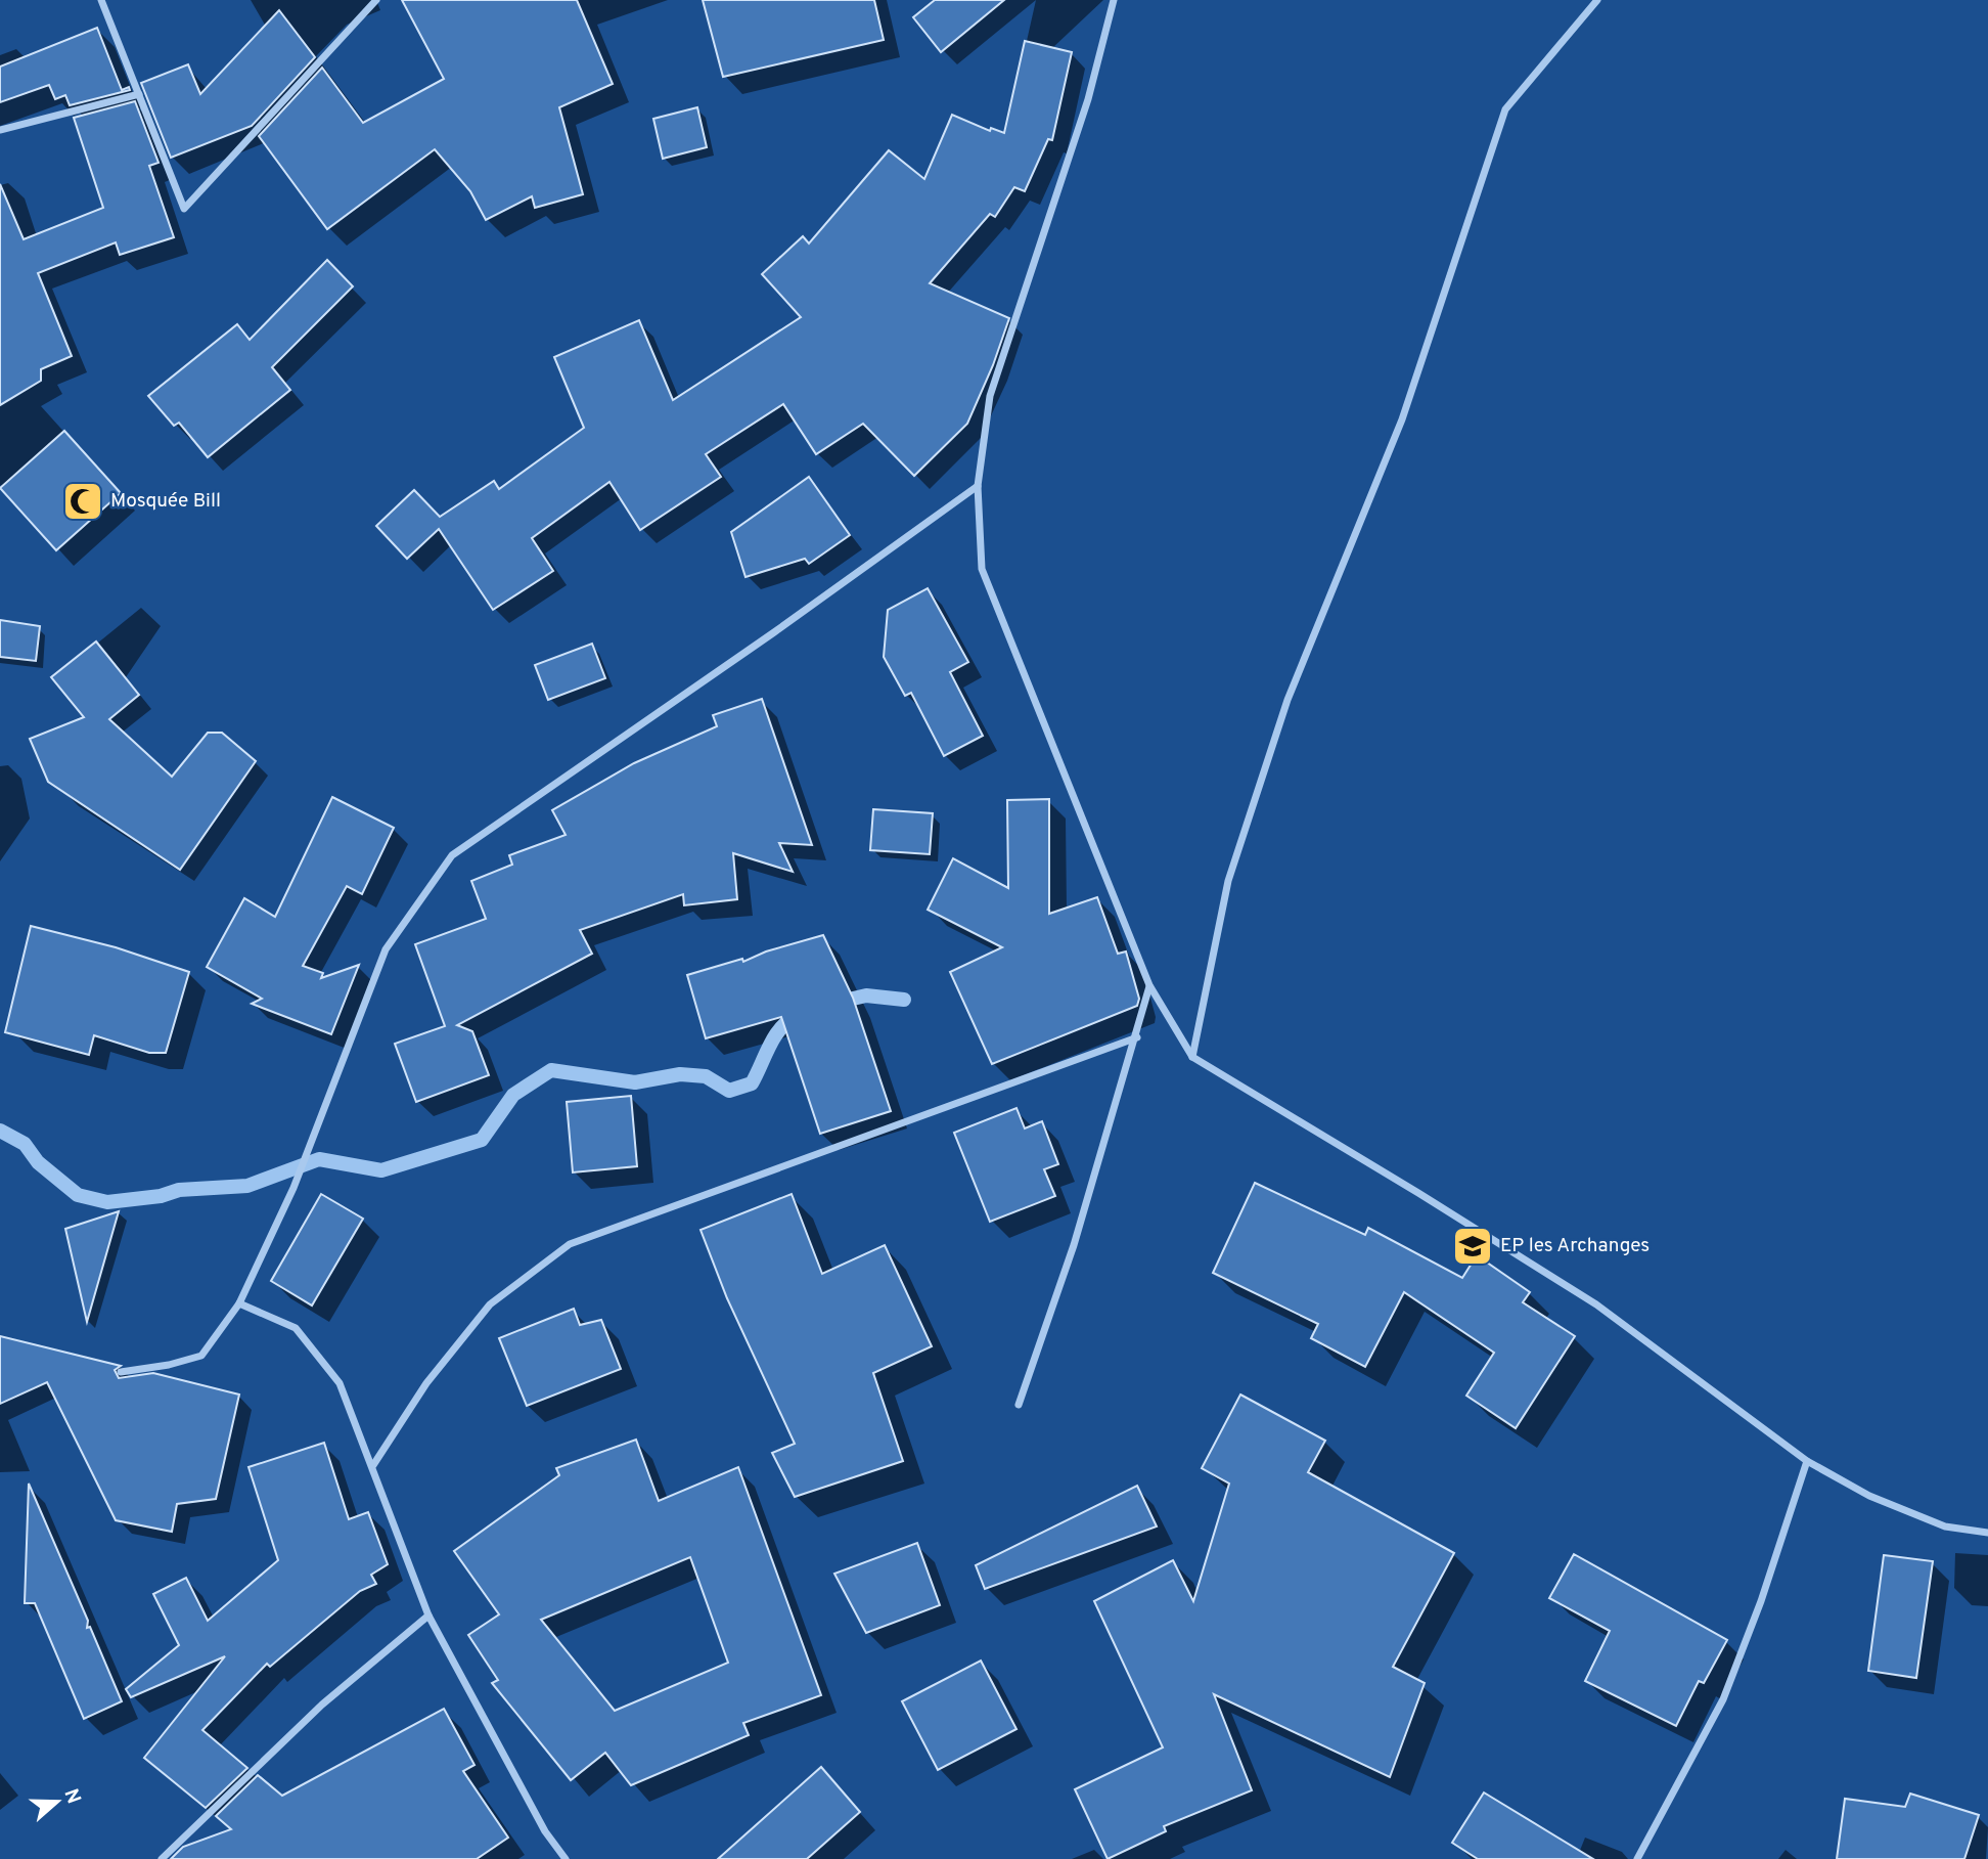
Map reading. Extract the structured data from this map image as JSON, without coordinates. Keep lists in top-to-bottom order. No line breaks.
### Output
{"places":{"mosque":["Mosquée Bill"],"school or university":["EP les Archanges"]},"north":"right"}
